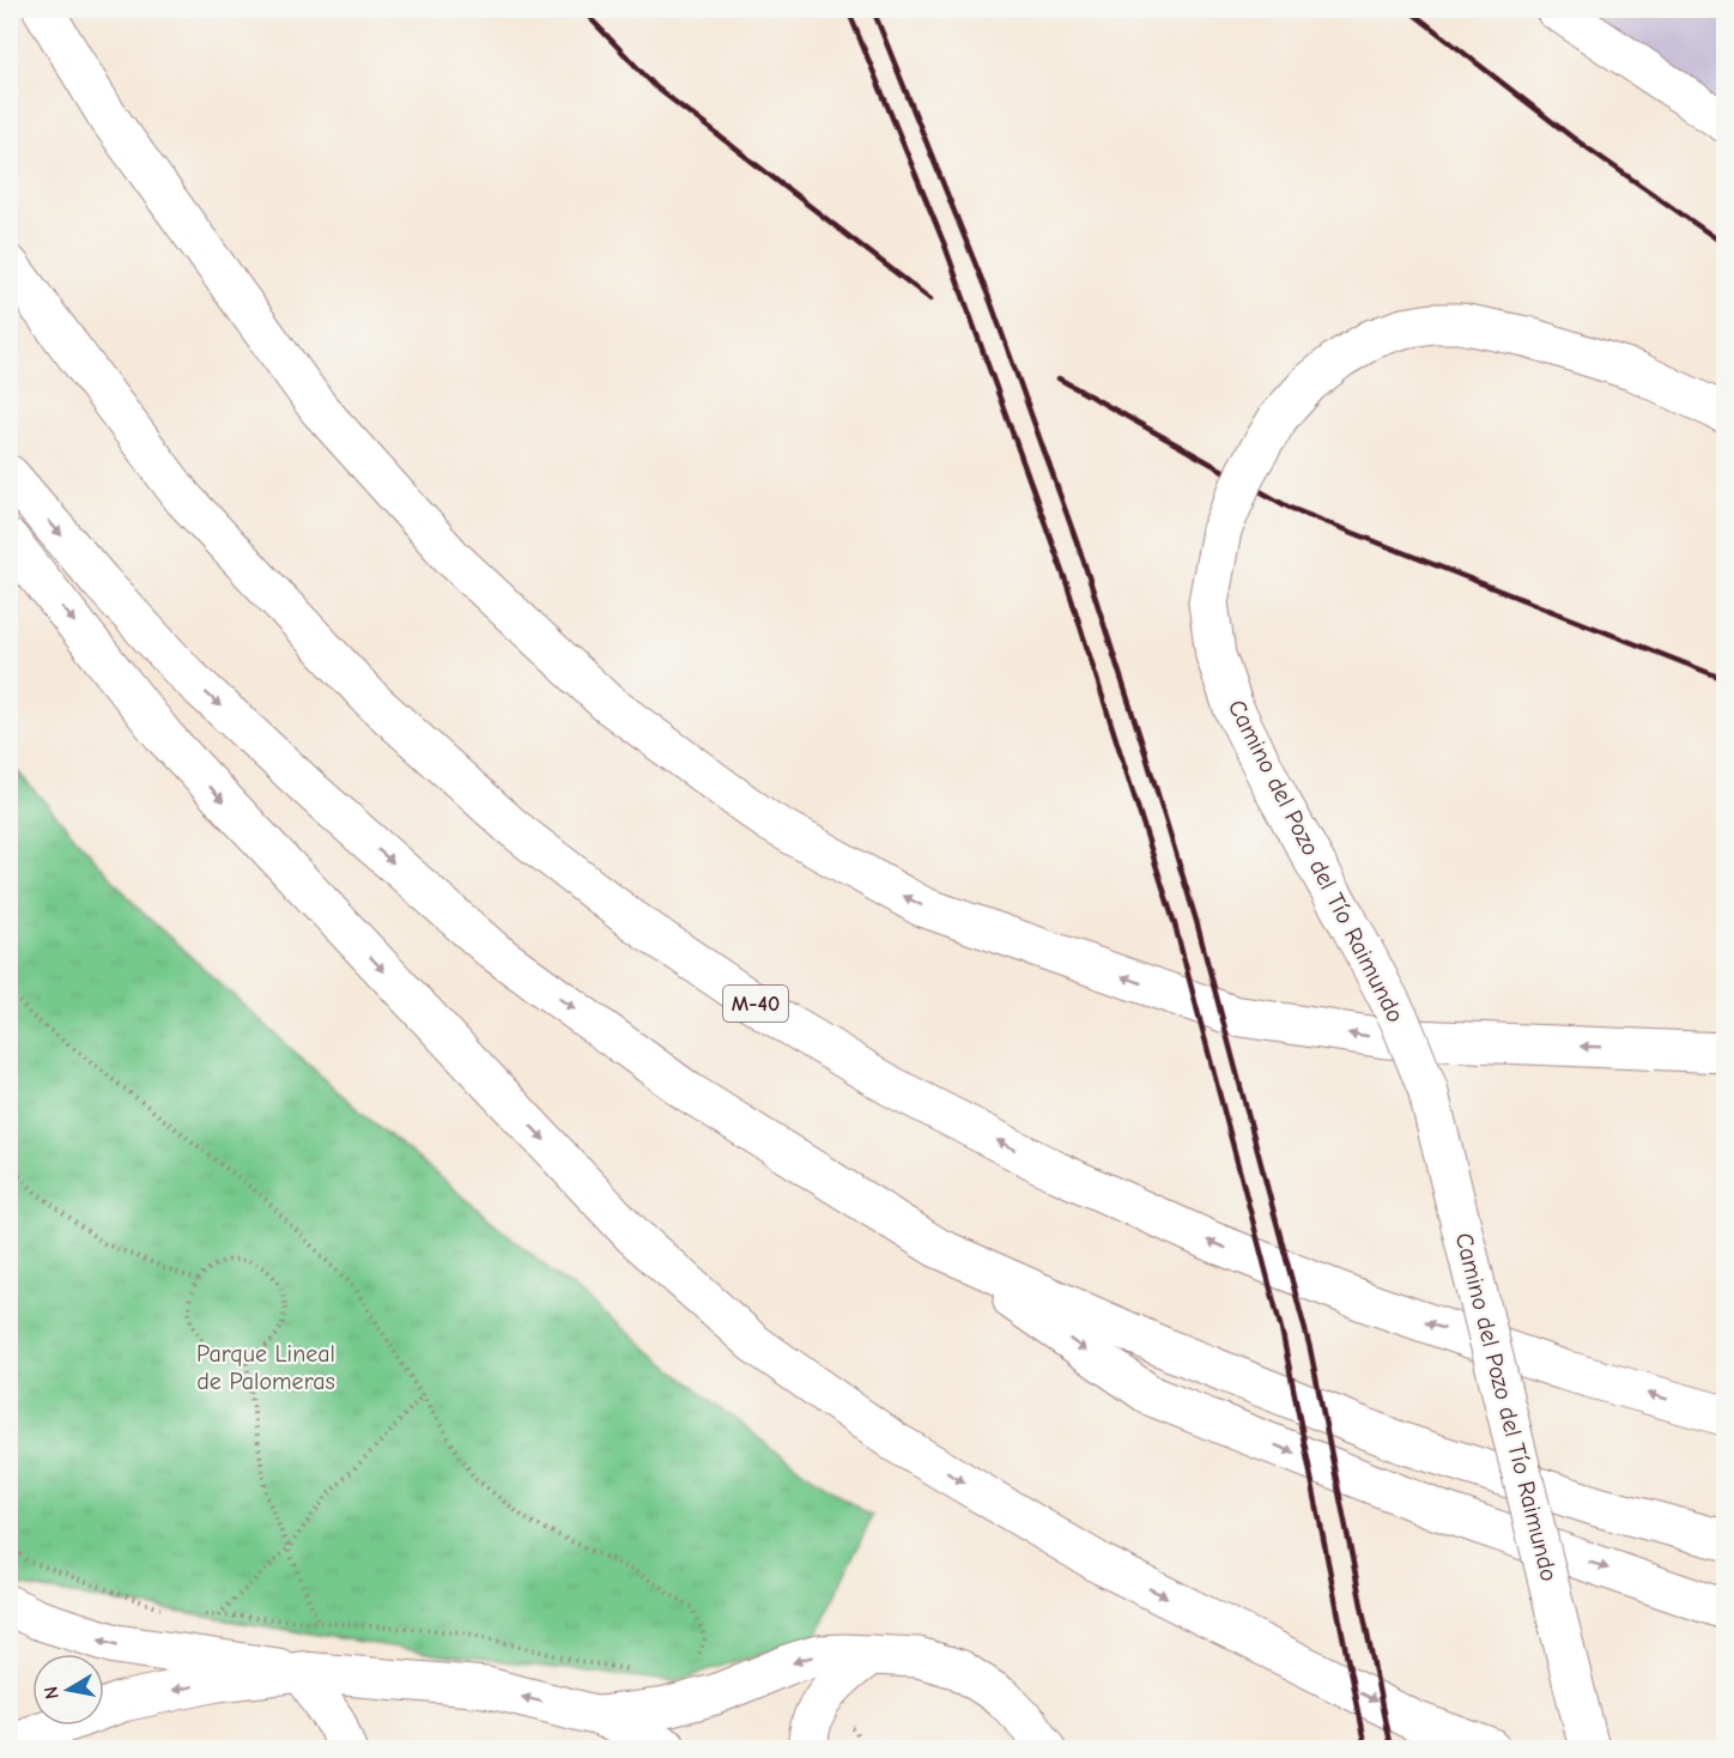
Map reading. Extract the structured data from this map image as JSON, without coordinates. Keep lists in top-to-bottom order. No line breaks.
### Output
{"streets":{"main road":["Camino del Pozo del Tío Raimundo","M-40"]},"parks":["Parque Lineal de Palomeras"],"north":"left"}
